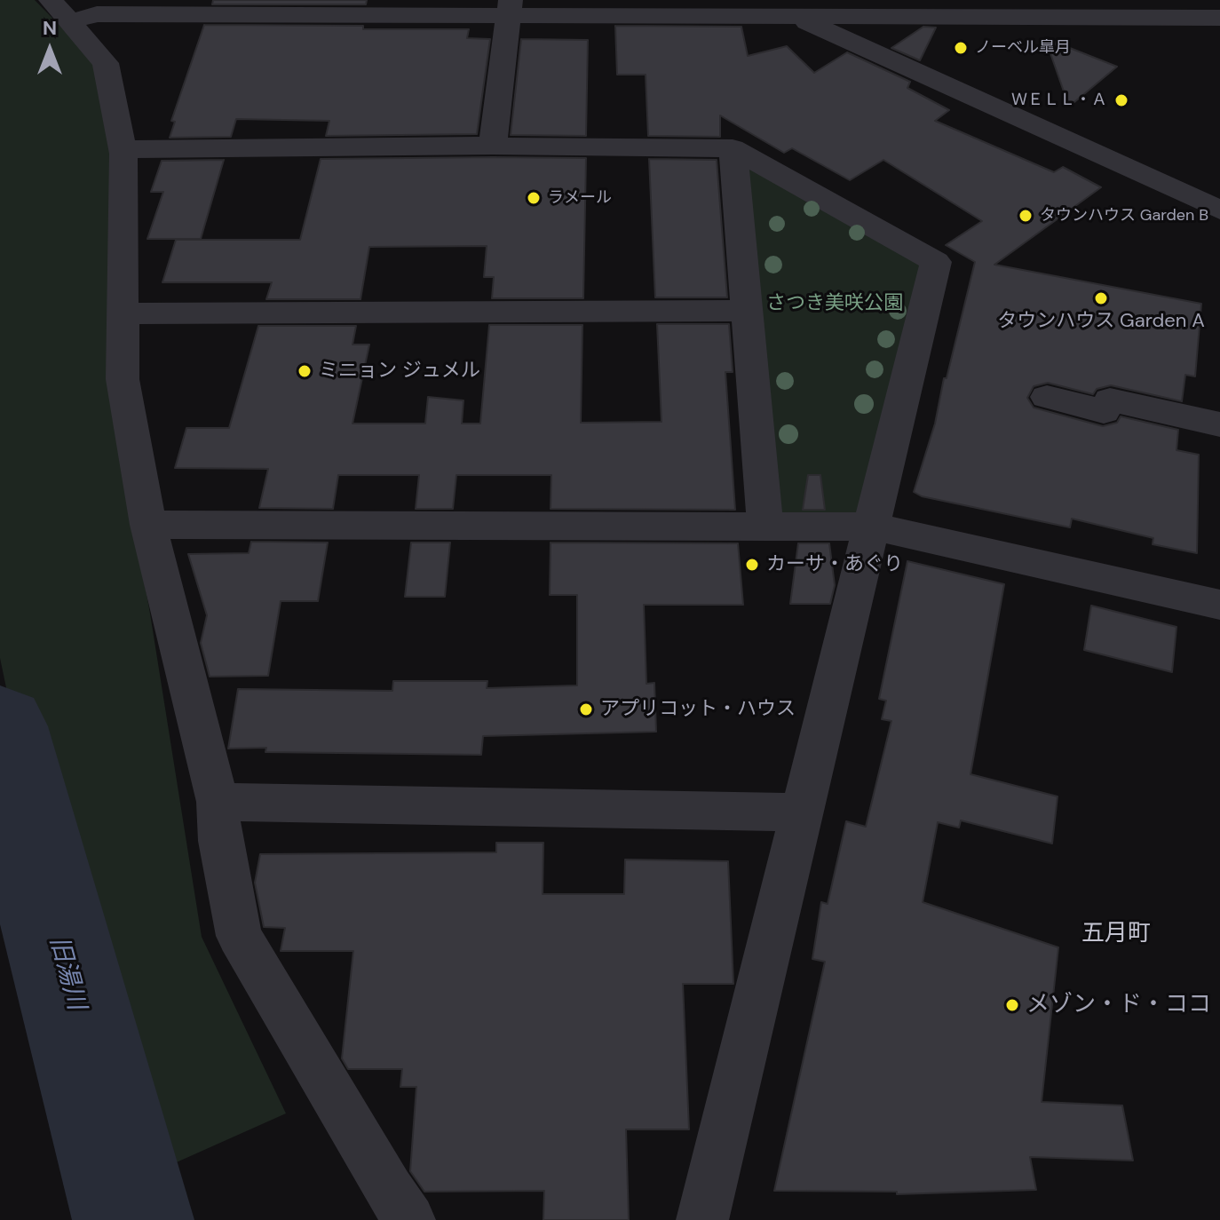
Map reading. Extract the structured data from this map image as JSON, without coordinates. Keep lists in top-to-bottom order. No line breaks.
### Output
{"districts":["五月町"],"water":["旧湯川"],"parks":["さつき美咲公園"],"places":["ノーベル皐月","ＷＥＬＬ・Ａ","ラメール","タウンハウス Garden B","タウンハウス Garden A","ミニョン ジュメル","カーサ・あぐり","アプリコット・ハウス","メゾン・ド・ココ"],"north":"top"}
